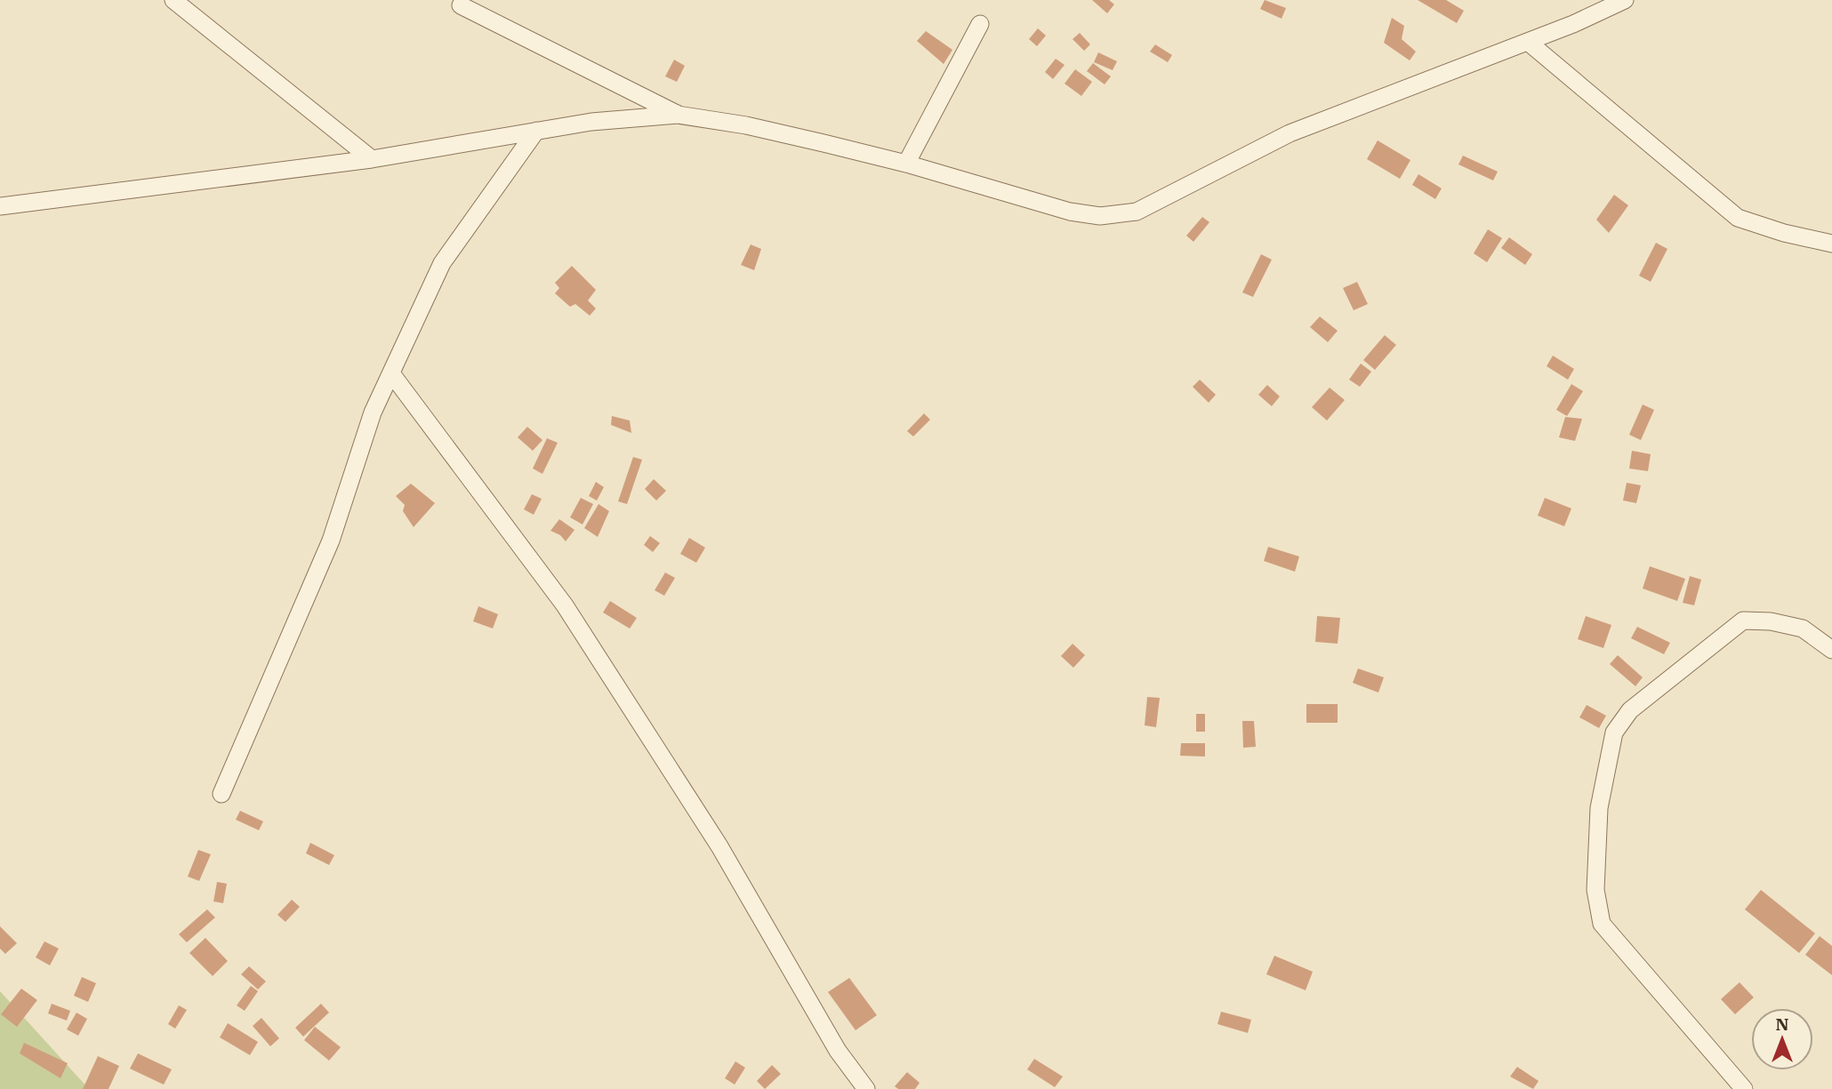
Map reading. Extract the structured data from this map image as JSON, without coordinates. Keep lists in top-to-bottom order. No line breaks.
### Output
{"north":"top"}
